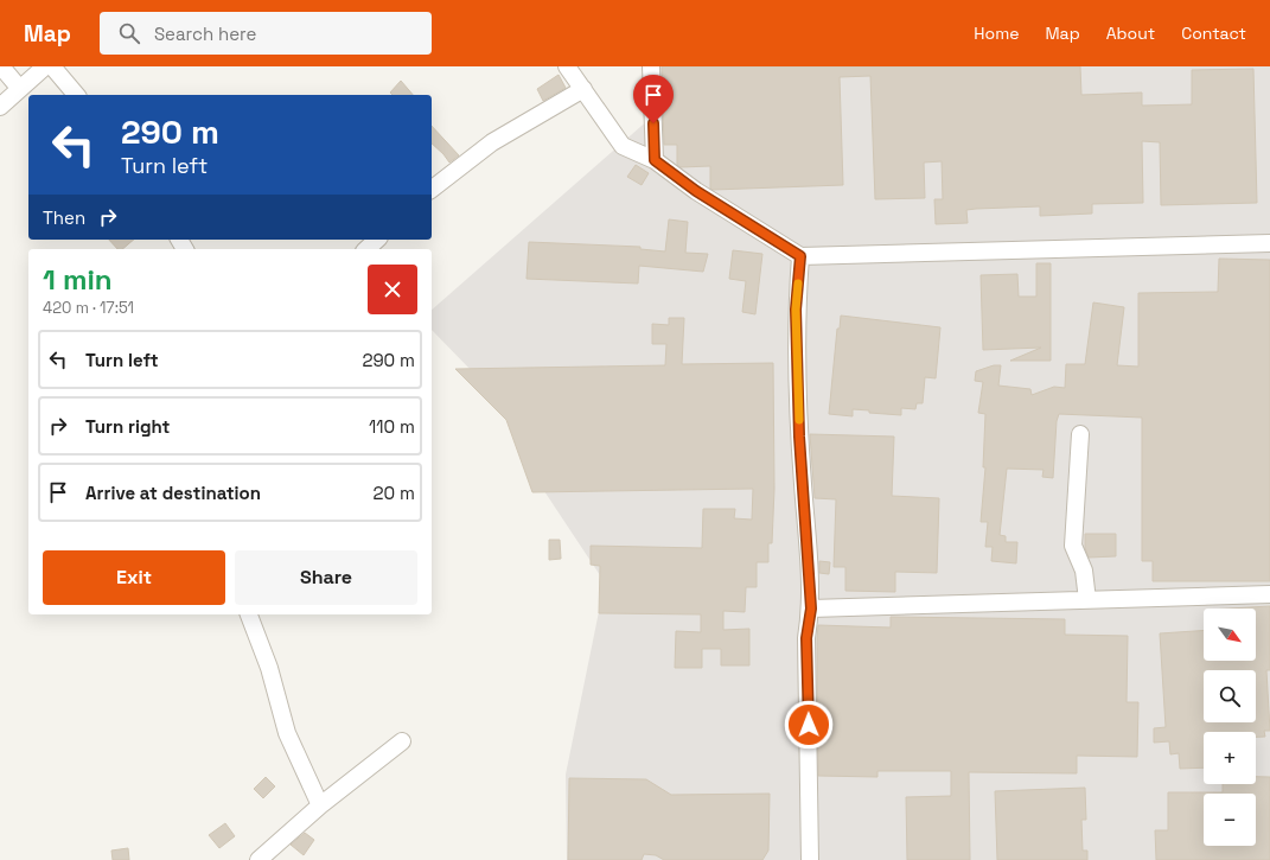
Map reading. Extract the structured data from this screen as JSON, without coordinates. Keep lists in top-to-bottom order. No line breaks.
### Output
{"north":"bottom right","page":{"header":"Map","search":"Search here","nav":["Home","Map","About","Contact"],"turn":["290 m","Turn left"],"then":"Then","heading":["1 min","420 m · 17:51"],"list":[{"name":"Turn left","value":"290 m"},{"name":"Turn right","value":"110 m"},{"name":"Arrive at destination","value":"20 m"}],"buttons":["Exit","Share"],"map_buttons":["+","−"]}}
